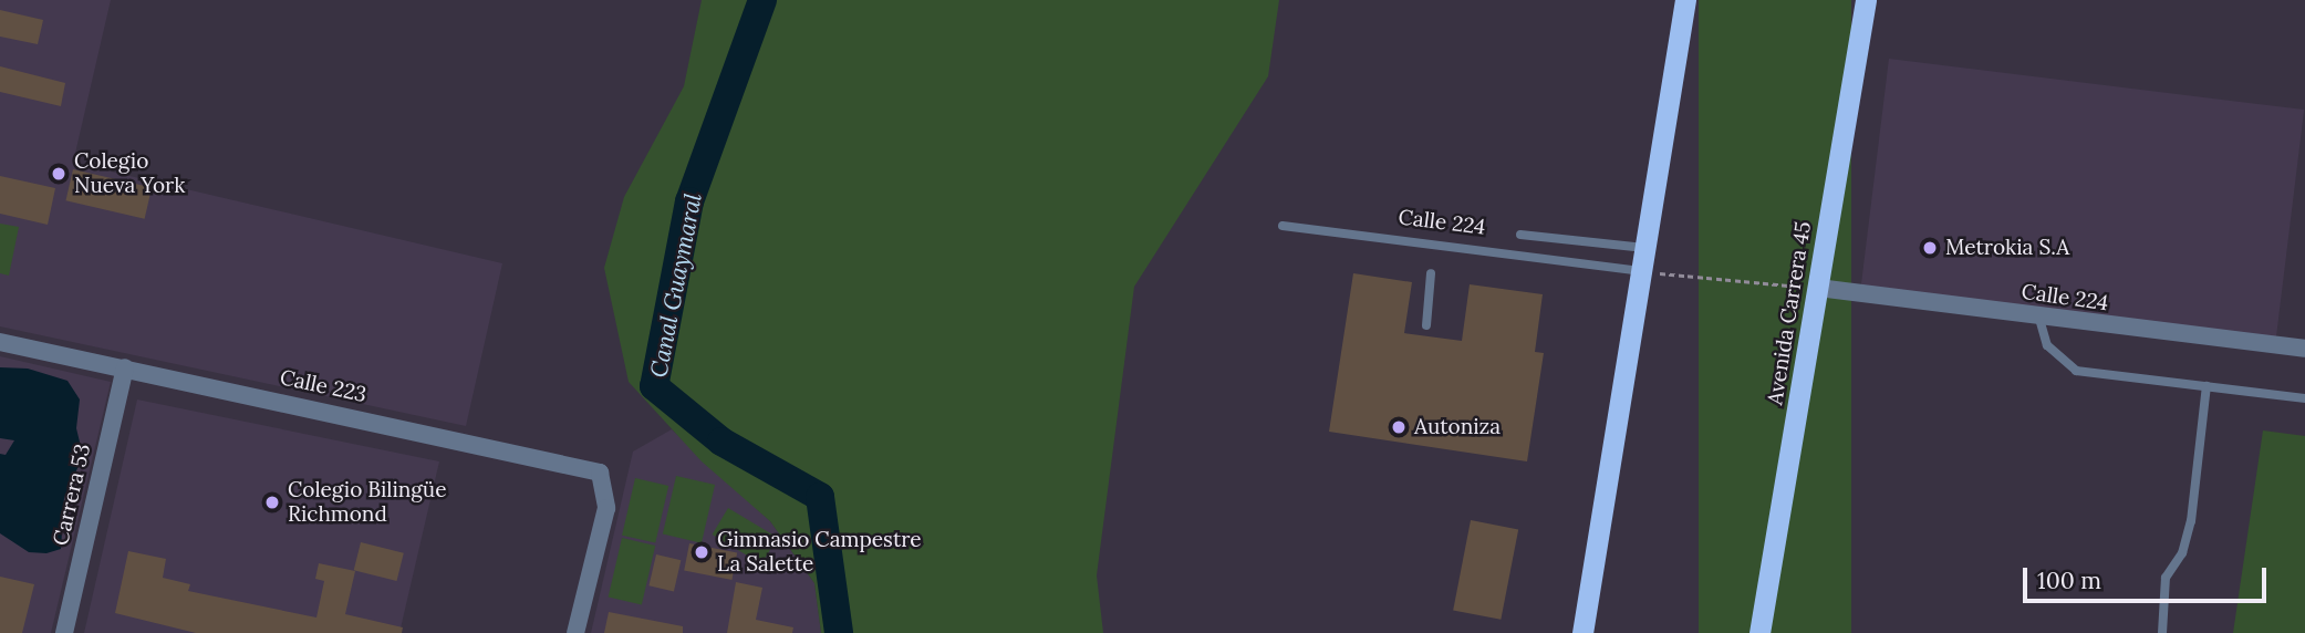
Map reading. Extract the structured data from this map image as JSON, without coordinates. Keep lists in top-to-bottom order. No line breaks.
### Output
{"streets":{"highway":["Avenida Carrera 45"],"street":["Calle 224","Calle 223","Carrera 53"]},"crossings":[["Calle 224","Avenida Carrera 45"],["Calle 223","Carrera 53"]],"water":["Canal Guaymaral"],"places":["Colegio Nueva York","Metrokia S.A","Autoniza","Colegio Bilingüe Richmond","Gimnasio Campestre La Salette"],"scale_bar":"100 m"}
